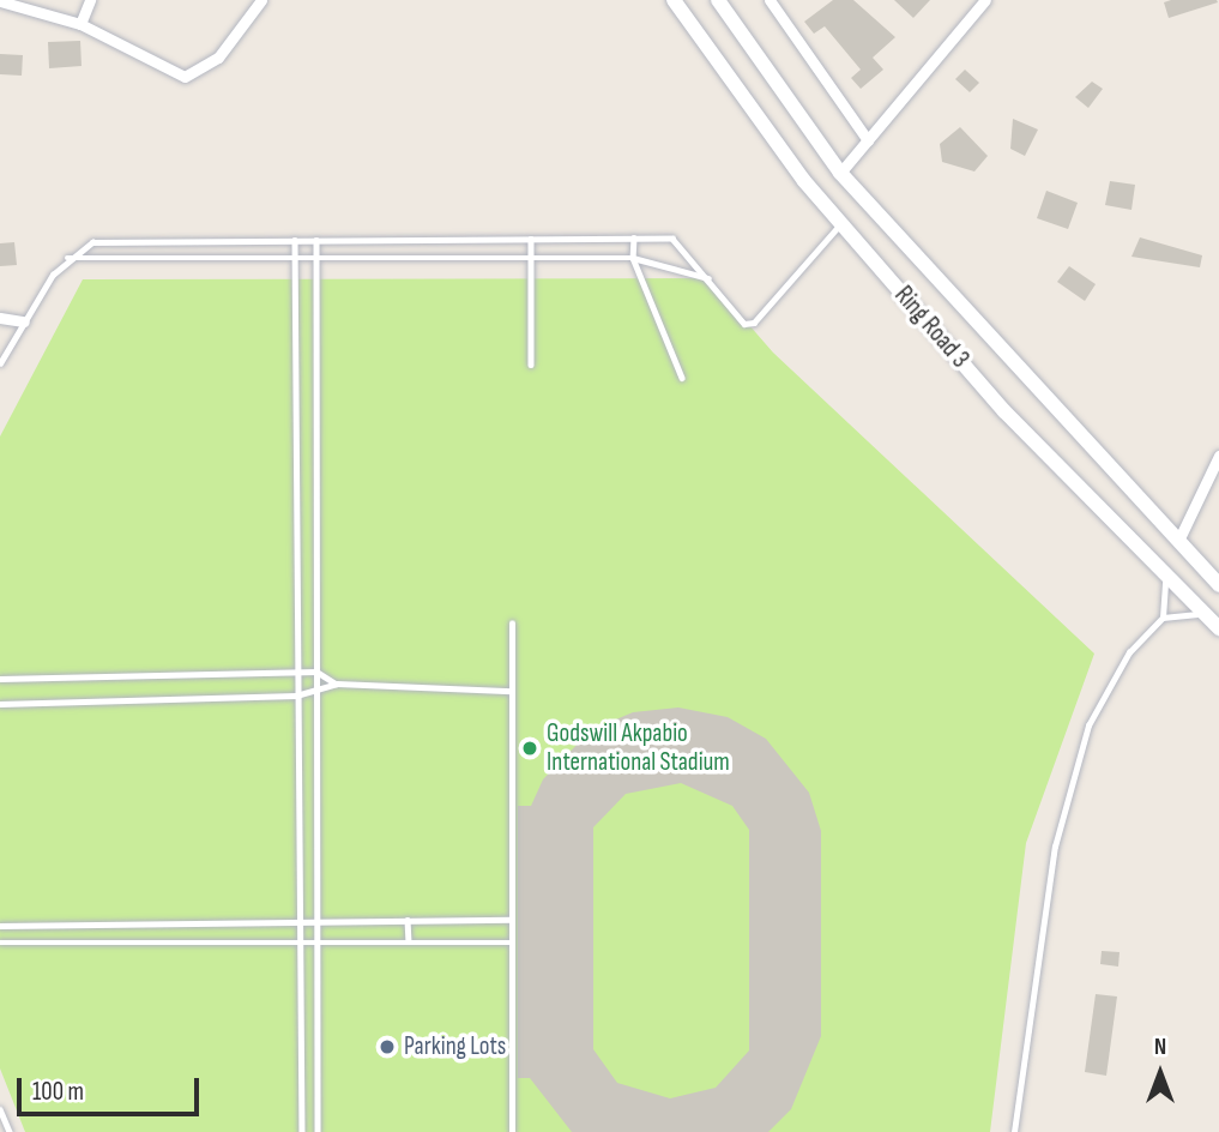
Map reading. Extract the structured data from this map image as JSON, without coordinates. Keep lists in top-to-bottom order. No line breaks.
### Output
{"streets":{"main road":["Ring Road 3"]},"places":["Godswill Akpabio International Stadium","Parking Lots"],"scale_bar":"100 m","north":"top"}
